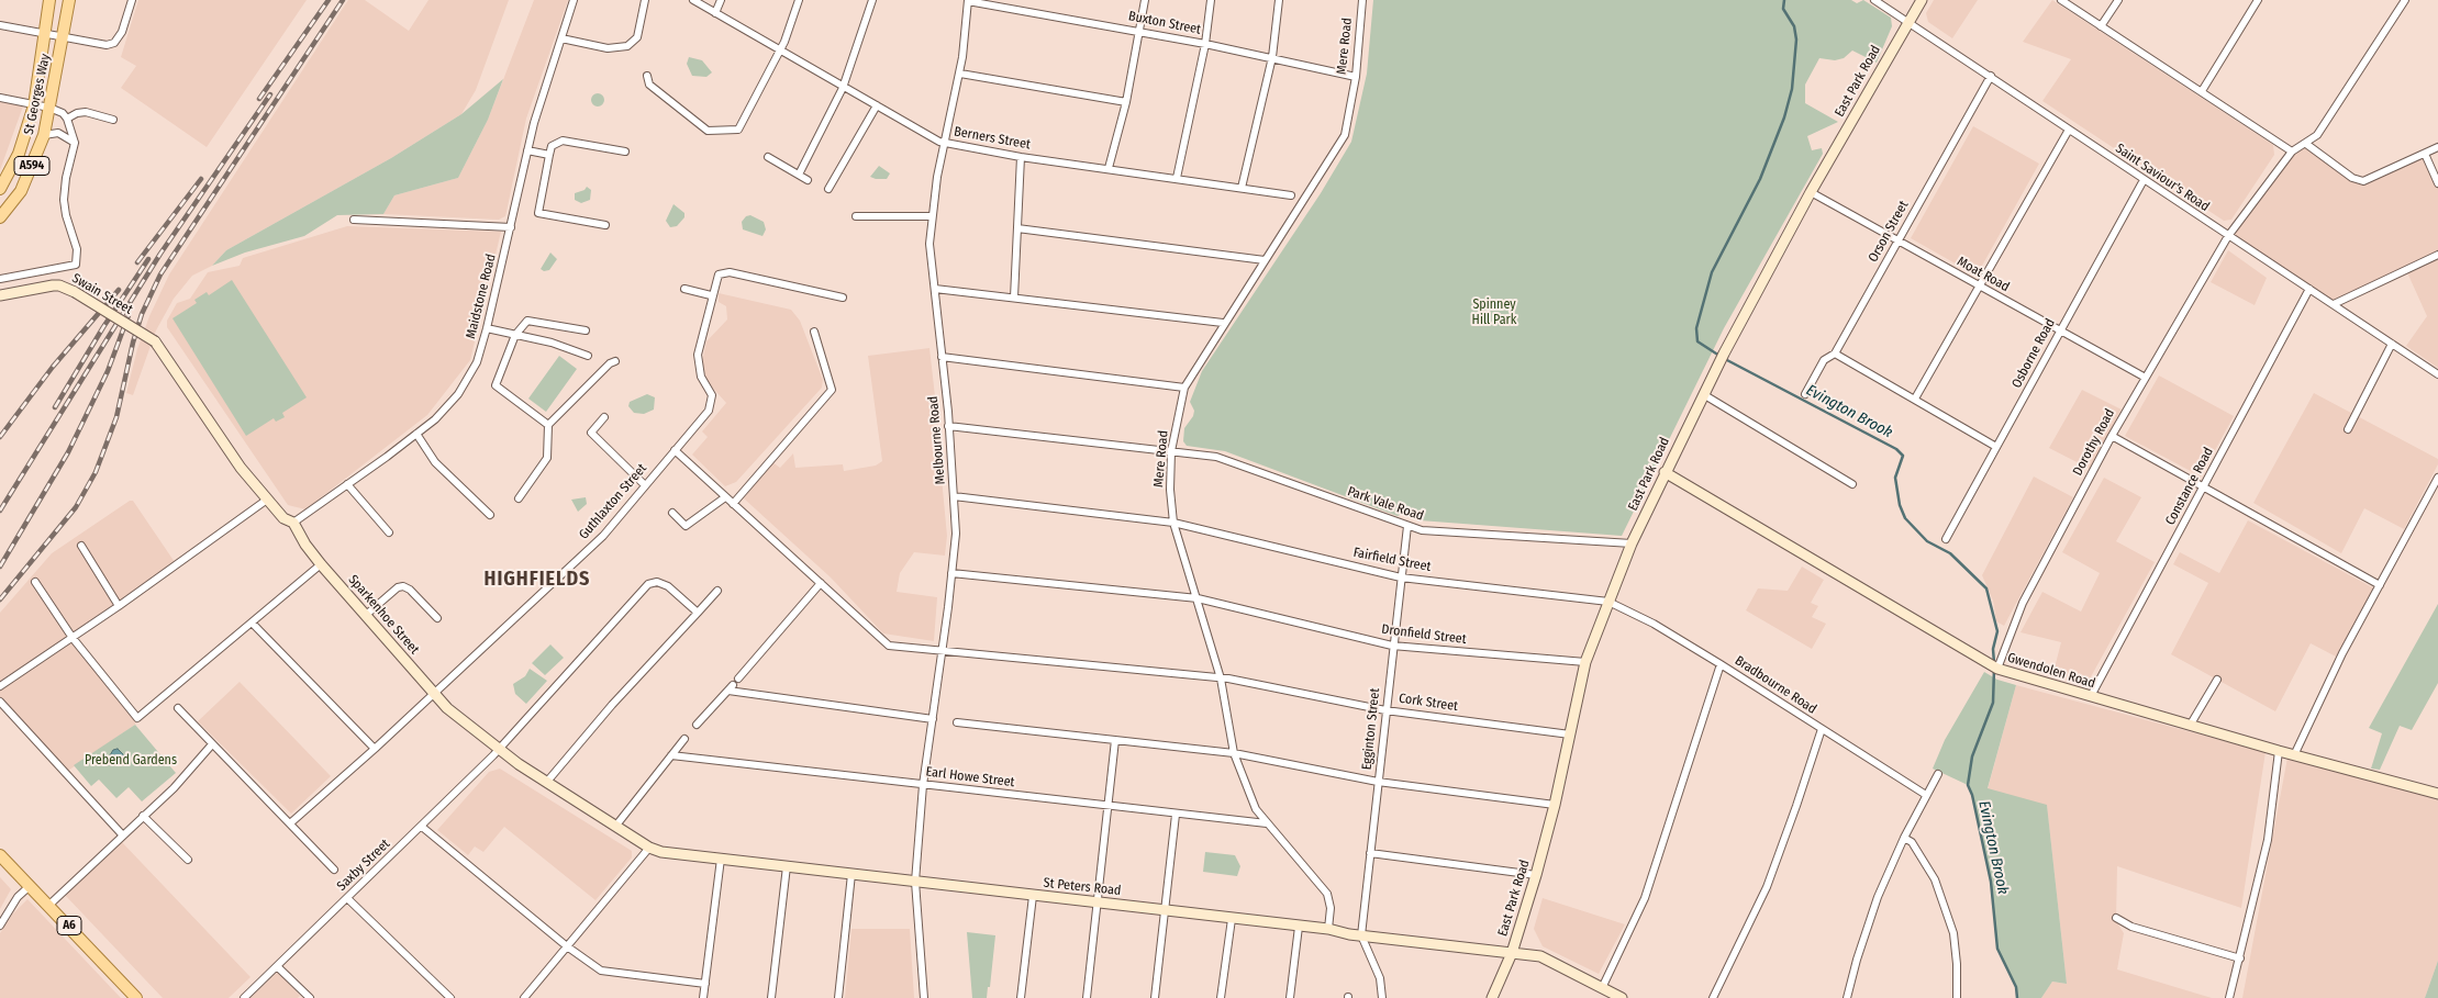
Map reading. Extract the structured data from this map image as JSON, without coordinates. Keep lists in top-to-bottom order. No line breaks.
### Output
{"streets":{"main road":["St Georges Way","A594","A6"],"street":["Buxton Street","Mere Road","East Park Road","Berners Street","Saint Saviour's Road","Orson Street","Moat Road","Swain Street","Maidstone Road","Osborne Road","Melbourne Road","Dorothy Road","Constance Road","Guthlaxton Street","Park Vale Road","Fairfield Street","Sparkenhoe Street","Dronfield Street","Gwendolen Road","Bradbourne Road","Cork Street","Egginton Street","Earl Howe Street","Saxby Street","St Peters Road"]},"crossings":[["Buxton Street","Mere Road"],["Buxton Street","Melbourne Road"],["Mere Road","Park Vale Road"],["Mere Road","Fairfield Street"],["Mere Road","Dronfield Street"],["Mere Road","Cork Street"],["Mere Road","Earl Howe Street"],["Mere Road","St Peters Road"],["East Park Road","Saint Saviour's Road"],["East Park Road","Moat Road"],["East Park Road","Park Vale Road"],["East Park Road","Fairfield Street"],["East Park Road","Dronfield Street"],["East Park Road","Gwendolen Road"],["East Park Road","Bradbourne Road"],["East Park Road","Cork Street"],["East Park Road","St Peters Road"],["Berners Street","Melbourne Road"],["Saint Saviour's Road","Orson Street"],["Saint Saviour's Road","Osborne Road"],["Saint Saviour's Road","Dorothy Road"],["Saint Saviour's Road","Constance Road"],["Orson Street","Moat Road"],["Moat Road","Osborne Road"],["Moat Road","Dorothy Road"],["Swain Street","Sparkenhoe Street"],["Maidstone Road","Sparkenhoe Street"],["Melbourne Road","Park Vale Road"],["Melbourne Road","Fairfield Street"],["Melbourne Road","Dronfield Street"],["Melbourne Road","Cork Street"],["Melbourne Road","Earl Howe Street"],["Melbourne Road","St Peters Road"],["Dorothy Road","Gwendolen Road"],["Constance Road","Gwendolen Road"],["Guthlaxton Street","Sparkenhoe Street"],["Guthlaxton Street","Cork Street"],["Park Vale Road","Egginton Street"],["Fairfield Street","Bradbourne Road"],["Fairfield Street","Egginton Street"],["Sparkenhoe Street","Saxby Street"],["Sparkenhoe Street","St Peters Road"],["Dronfield Street","Egginton Street"],["Cork Street","Egginton Street"],["Egginton Street","St Peters Road"]],"districts":["HIGHFIELDS"],"water":["Evington Brook"],"parks":["Spinney Hill Park","Prebend Gardens"]}
